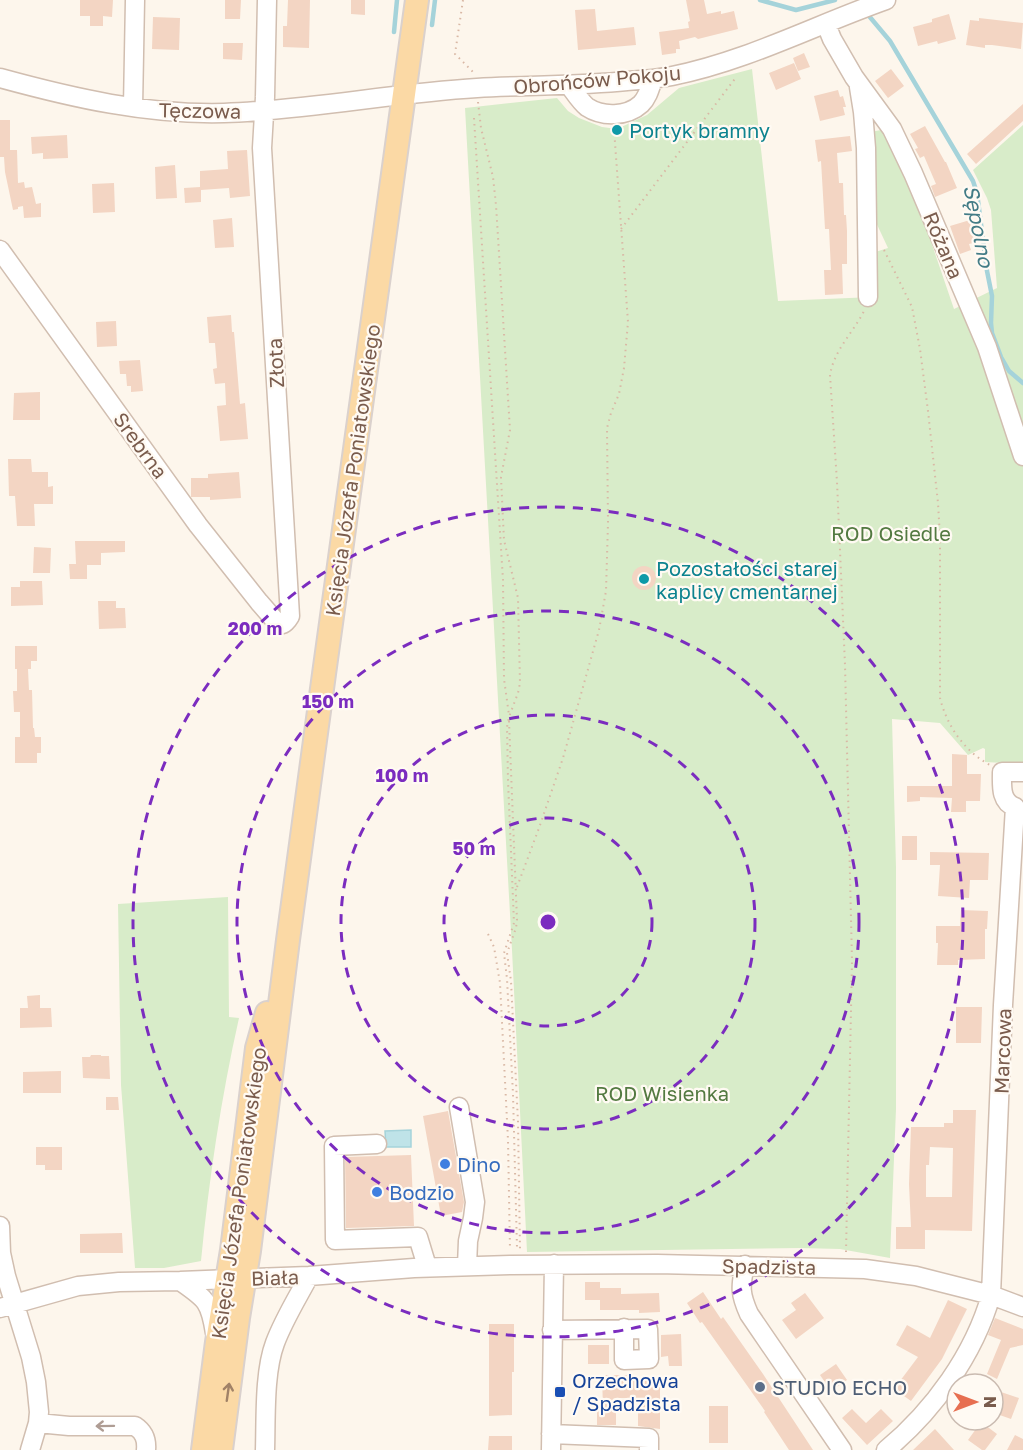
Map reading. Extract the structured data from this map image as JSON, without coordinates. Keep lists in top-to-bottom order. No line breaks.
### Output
{"streets":{"main road":["Księcia Józefa Poniatowskiego"],"street":["Obrońców Pokoju","Tęczowa","Różana","Złota","Srebrna","Marcowa","Spadzista","Biała"]},"crossings":[["Obrońców Pokoju","Tęczowa"],["Obrońców Pokoju","Różana"],["Obrońców Pokoju","Księcia Józefa Poniatowskiego"],["Tęczowa","Złota"],["Tęczowa","Księcia Józefa Poniatowskiego"],["Złota","Srebrna"],["Księcia Józefa Poniatowskiego","Biała"],["Marcowa","Spadzista"],["Spadzista","Biała"]],"water":["Sępolno"],"parks":["ROD Osiedle","ROD Wisienka"],"places":{"other":["Portyk bramny","Pozostałości starej kaplicy cmentarnej","Dino","Bodzio","STUDIO ECHO"],"transit":["Orzechowa / Spadzista"]},"north":"right","rings":["200 m","150 m","100 m","50 m"]}
